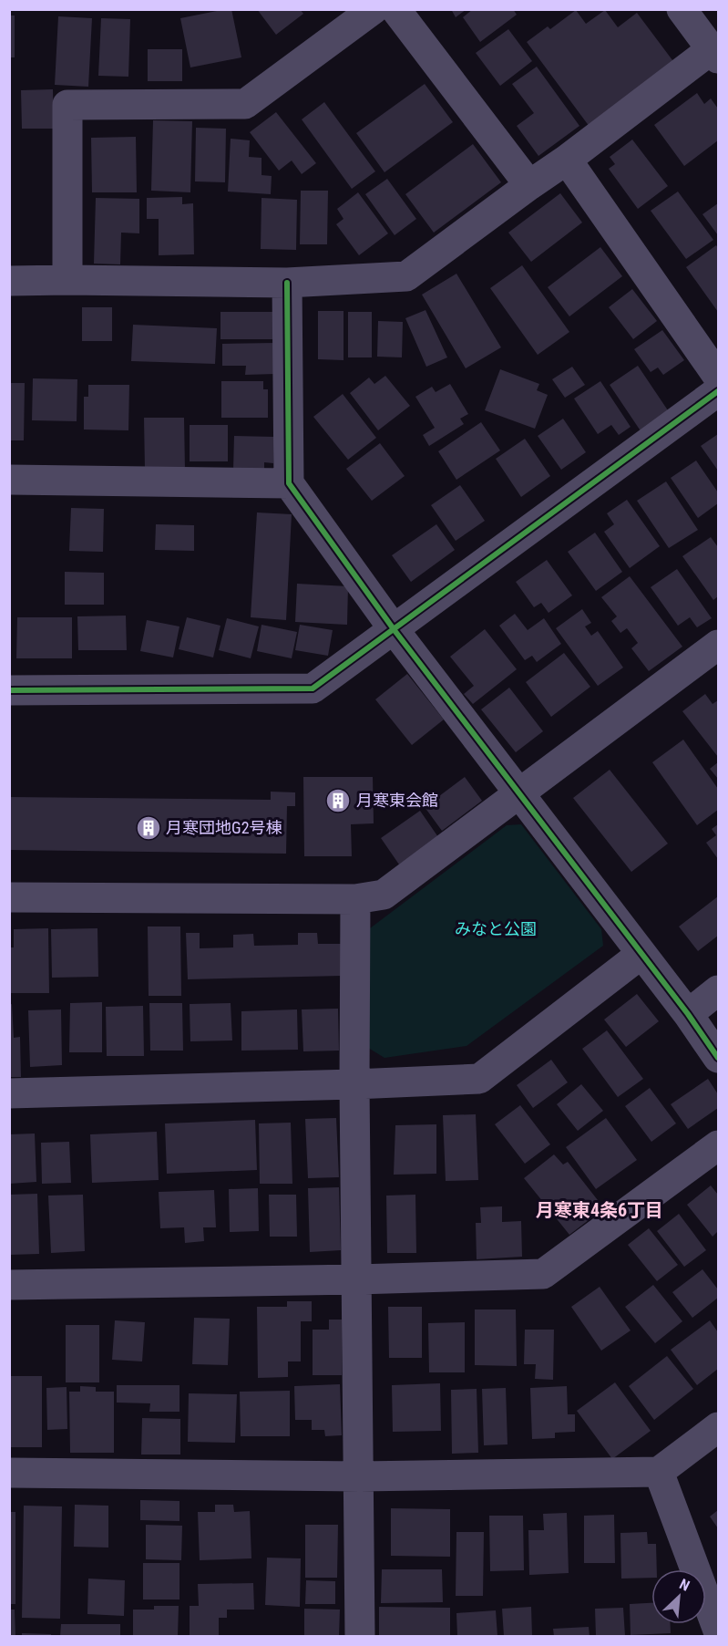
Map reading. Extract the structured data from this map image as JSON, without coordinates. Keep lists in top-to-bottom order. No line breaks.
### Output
{"districts":["月寒東4条6丁目"],"parks":["みなと公園"],"places":{"building":["月寒東会館","月寒団地G2号棟"]},"north":"top right"}
